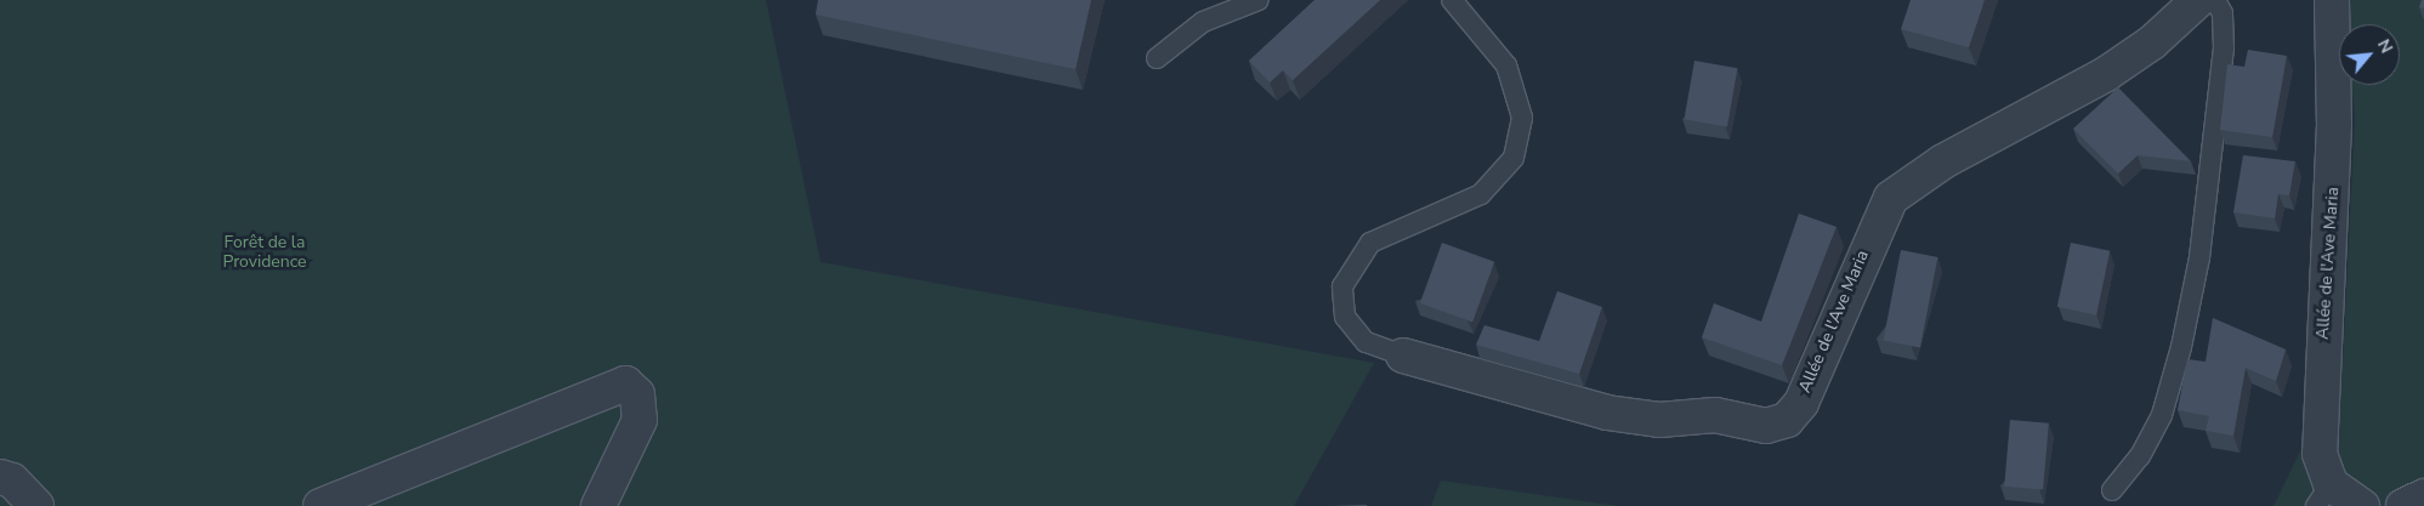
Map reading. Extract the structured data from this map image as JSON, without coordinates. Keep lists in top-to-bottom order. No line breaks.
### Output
{"streets":{"street":["Allée de l'Ave Maria"]},"parks":["Forêt de la Providence"],"north":"top right"}
